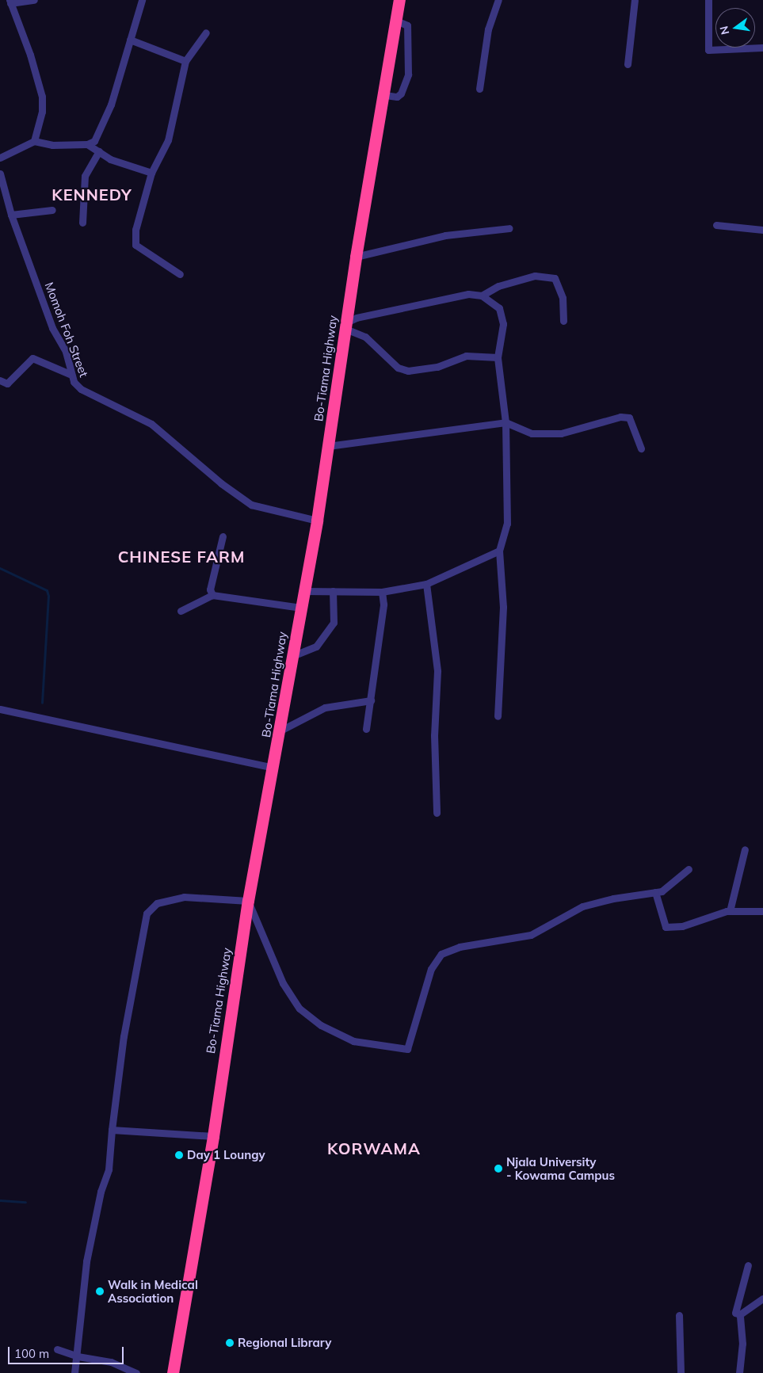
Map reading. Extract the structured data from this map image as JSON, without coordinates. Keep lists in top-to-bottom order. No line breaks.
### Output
{"streets":{"highway":["Bo-Tiama Highway"],"street":["Momoh Foh Street"]},"crossings":[["Momoh Foh Street","Bo-Tiama Highway"]],"districts":["KENNEDY","CHINESE FARM","KORWAMA"],"places":["Day 1 Loungy","Njala University - Kowama Campus","Walk in Medical Association","Regional Library"],"scale_bar":"100 m","north":"left"}
